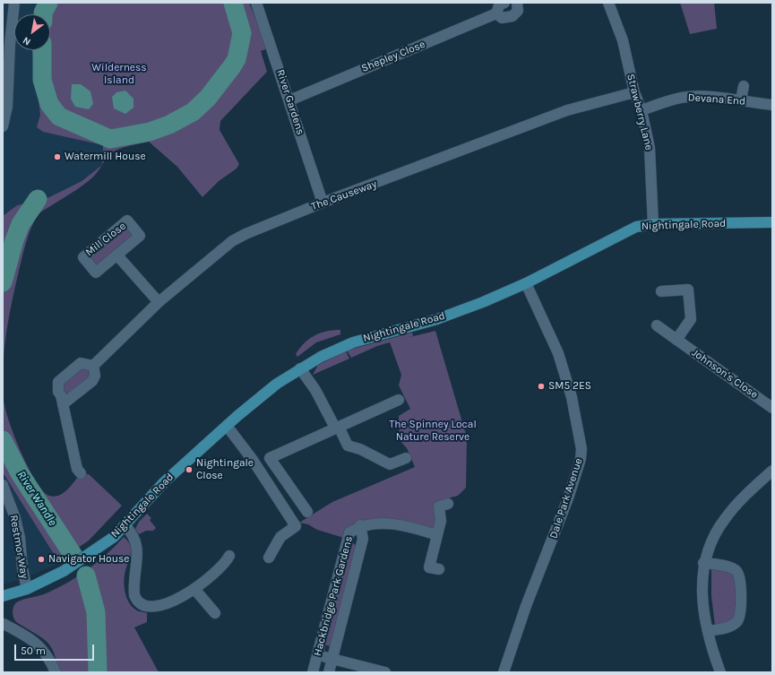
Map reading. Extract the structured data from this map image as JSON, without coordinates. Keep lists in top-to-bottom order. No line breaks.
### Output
{"streets":{"main road":["Nightingale Road"],"street":["Shepley Close","Devana End","River Gardens","Strawberry Lane","The Causeway","Mill Close","Johnson's Close","Dale Park Avenue","Restmor Way","Hackbridge Park Gardens"]},"crossings":[["Shepley Close","River Gardens"],["Devana End","Strawberry Lane"],["River Gardens","The Causeway"],["Strawberry Lane","The Causeway"],["Strawberry Lane","Nightingale Road"],["The Causeway","Mill Close"],["Nightingale Road","Dale Park Avenue"],["Nightingale Road","Restmor Way"]],"water":["River Wandle"],"parks":["Wilderness Island","The Spinney Local Nature Reserve"],"places":["Watermill House","SM5 2ES","Nightingale Close","Navigator House"],"scale_bar":"50 m","north":"bottom left"}
